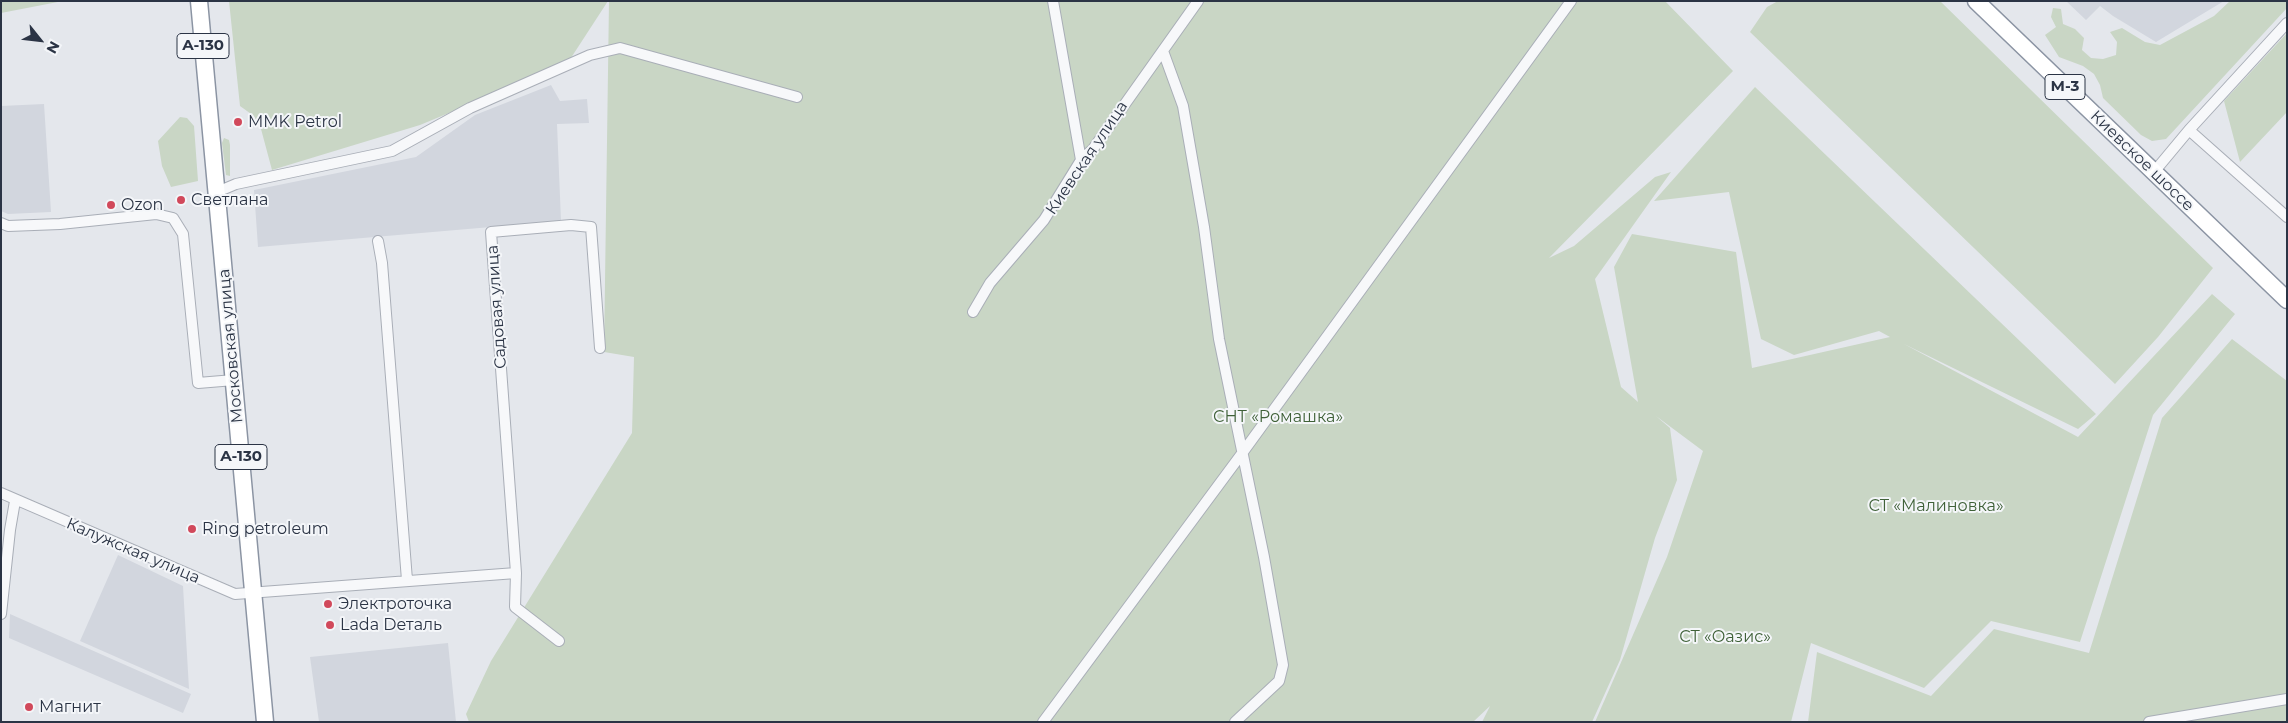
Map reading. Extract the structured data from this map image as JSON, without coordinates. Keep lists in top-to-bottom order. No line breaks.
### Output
{"streets":{"highway":["А-130","М-3","Киевское шоссе","Московская улица"],"street":["Киевская улица","Садовая улица","Калужская улица"]},"crossings":[["Садовая улица","Калужская улица"],["Московская улица","Калужская улица"]],"parks":["СНТ «Ромашка»","СТ «Малиновка»","СТ «Оазис»"],"places":["MMK Petrol","Светлана","Ozon","Ring petroleum","Электроточка","Lada Dеталь","Магнит"],"north":"bottom right"}
